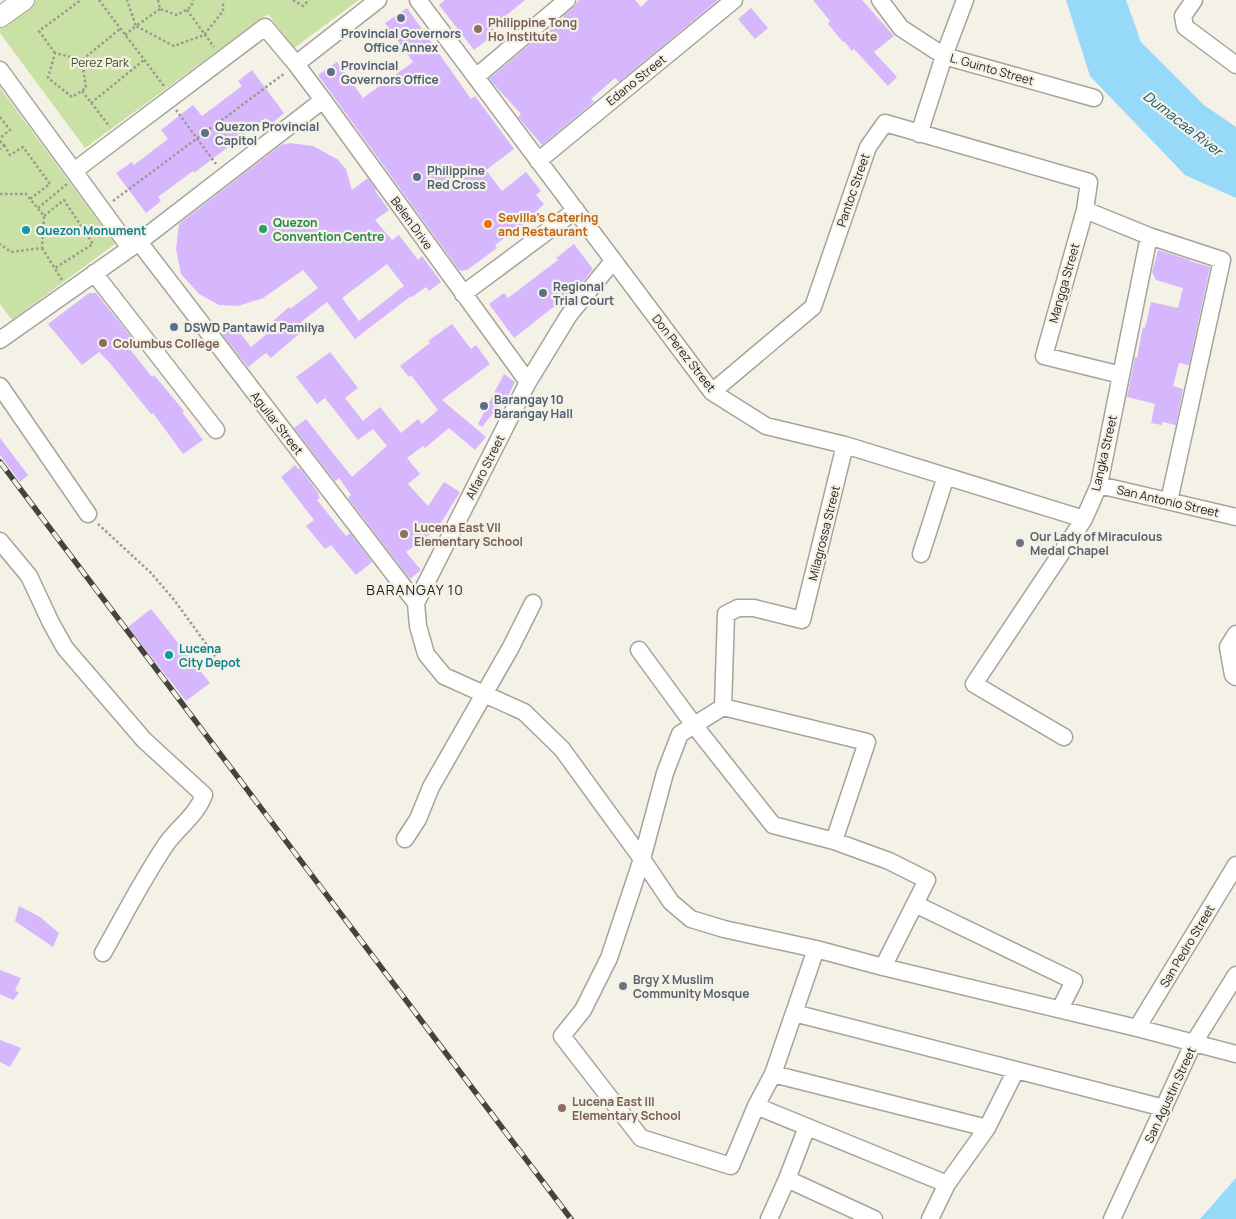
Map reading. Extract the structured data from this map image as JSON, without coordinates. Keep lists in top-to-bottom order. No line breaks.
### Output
{"streets":{"street":["L. Guinto Street","Edano Street","Pantoc Street","Belen Drive","Mangga Street","Don Perez Street","Aguilar Street","Langka Street","Alfaro Street","San Antonio Street","Milagrossa Street","San Pedro Street","San Agustin Street"]},"crossings":[["Edano Street","Don Perez Street"],["Pantoc Street","Mangga Street"],["Pantoc Street","Don Perez Street"],["Belen Drive","Alfaro Street"],["Mangga Street","Langka Street"],["Don Perez Street","Langka Street"],["Don Perez Street","Alfaro Street"],["Don Perez Street","Milagrossa Street"],["Aguilar Street","Alfaro Street"],["Langka Street","San Antonio Street"]],"districts":["BARANGAY 10"],"water":["Dumacaa River"],"parks":["Perez Park"],"places":["Provincial Governors Office Annex","Philippine Tong Ho Institute","Provincial Governors Office","Quezon Provincial Capitol","Philippine Red Cross","Sevilla's Catering and Restaurant","Quezon Convention Centre","Quezon Monument","Regional Trial Court","DSWD Pantawid Pamilya","Columbus College","Barangay 10 Barangay Hall","Lucena East VII Elementary School","Our Lady of Miraculous Medal Chapel","Lucena City Depot","Brgy X Muslim Community Mosque","Lucena East III Elementary School"]}
